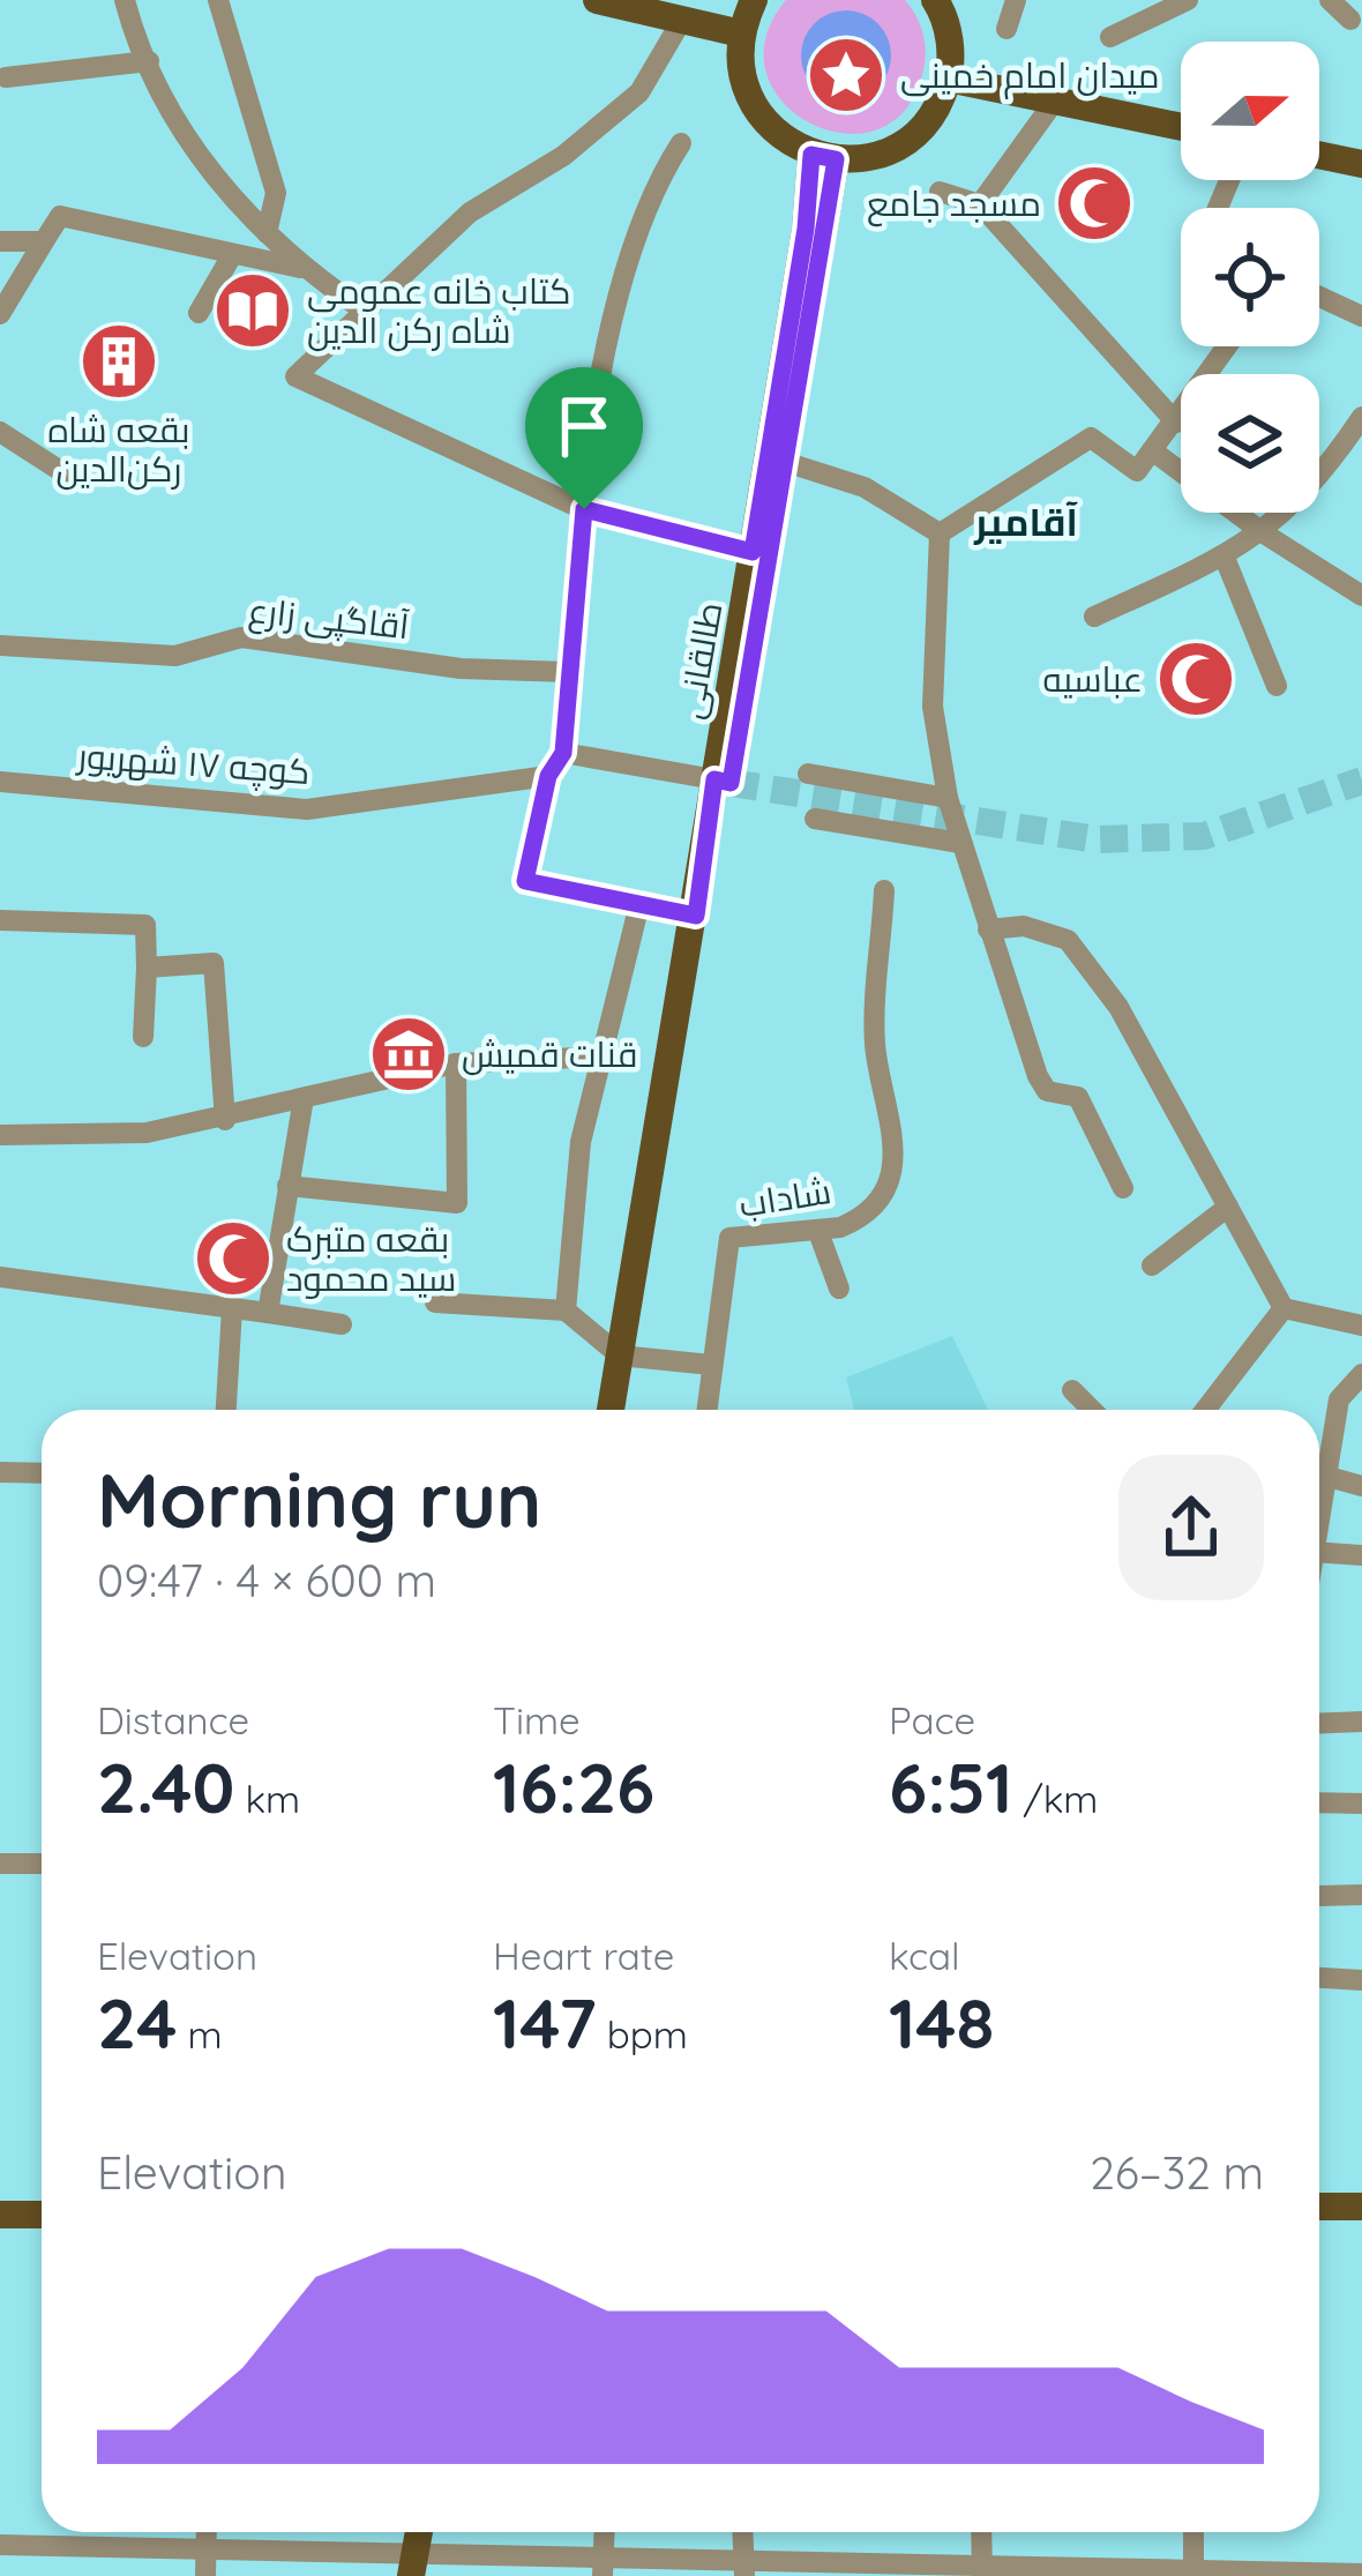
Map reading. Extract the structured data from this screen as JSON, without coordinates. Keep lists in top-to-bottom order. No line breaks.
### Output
{"streets":{"main road":["طالقانی"],"street":["آقاگپی زارع","کوچه ۱۷ شهریور","شاداب"]},"districts":["آقامیر"],"places":{"place":["میدان امام خمینی"],"mosque":["مسجد جامع","عباسیه","بقعه متبرک سید محمود"],"library":["کتاب خانه عمومی شاه رکن الدین"],"building":["بقعه شاه رکن‌الدین"],"museum":["قنات قمیش"]},"north":"right","page":{"heading":["Morning run","09:47 · 4 × 600 m"],"stats":[["Distance","2.40 km"],["Time","16:26"],["Pace","6:51 /km"],["Elevation","24 m"],["Heart rate","147 bpm"],["kcal","148"]],"chart":["Elevation","26–32 m"]}}
